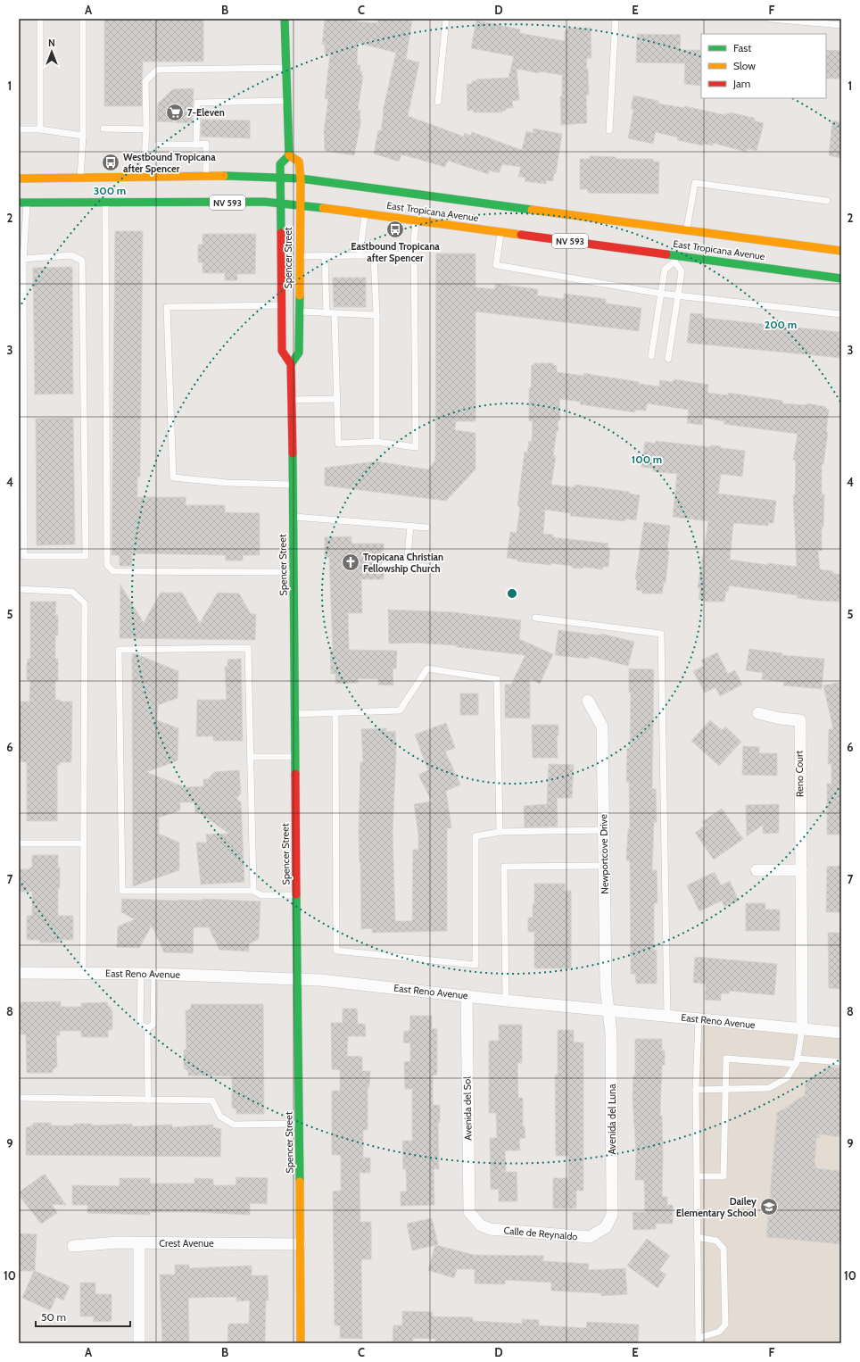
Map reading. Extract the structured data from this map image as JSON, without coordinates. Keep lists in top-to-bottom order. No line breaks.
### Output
{"streets":{"main road":["NV 593","East Tropicana Avenue","Spencer Street"],"street":["Reno Court","Newportcove Drive","East Reno Avenue","Avenida del Sol","Avenida del Luna","Calle de Reynaldo","Crest Avenue"]},"crossings":[["East Tropicana Avenue","Spencer Street"],["Spencer Street","East Reno Avenue"],["Spencer Street","Crest Avenue"],["Reno Court","East Reno Avenue"],["Newportcove Drive","East Reno Avenue"],["Newportcove Drive","Avenida del Luna"],["East Reno Avenue","Avenida del Sol"],["East Reno Avenue","Avenida del Luna"],["Avenida del Sol","Calle de Reynaldo"],["Avenida del Luna","Calle de Reynaldo"]],"places":{"supermarket":["7-Eleven"],"bus stop":["Westbound Tropicana after Spencer","Eastbound Tropicana after Spencer"],"church":["Tropicana Christian Fellowship Church"],"school or university":["Dailey Elementary School"]},"legend":["Fast","Slow","Jam"],"scale_bar":"50 m","north":"top","grid":{"columns":["A","B","C","D","E","F"],"rows":["1","2","3","4","5","6","7","8","9","10"]},"rings":["300 m","200 m","100 m"]}
